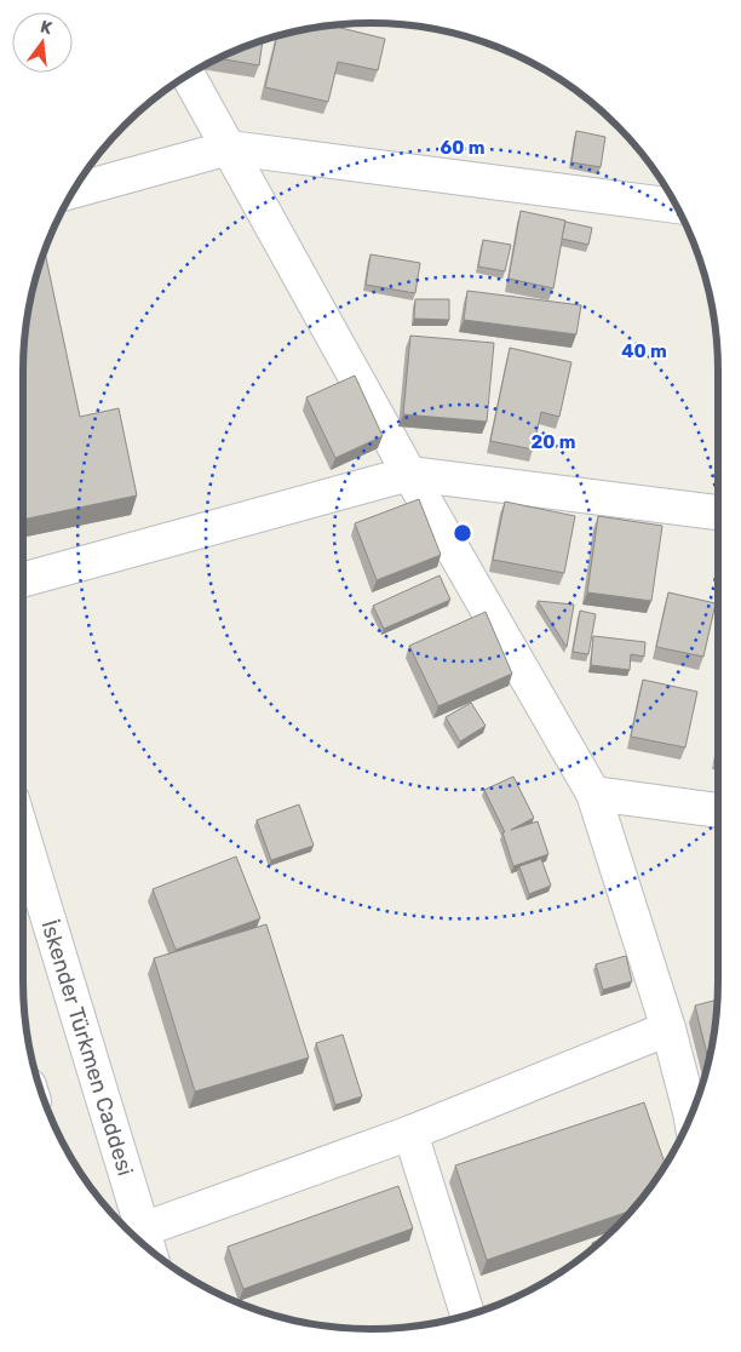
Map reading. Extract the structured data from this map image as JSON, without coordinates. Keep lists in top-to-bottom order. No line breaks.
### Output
{"streets":{"street":["İskender Türkmen Caddesi"]},"north":"top","rings":["60 m","40 m","20 m"]}
